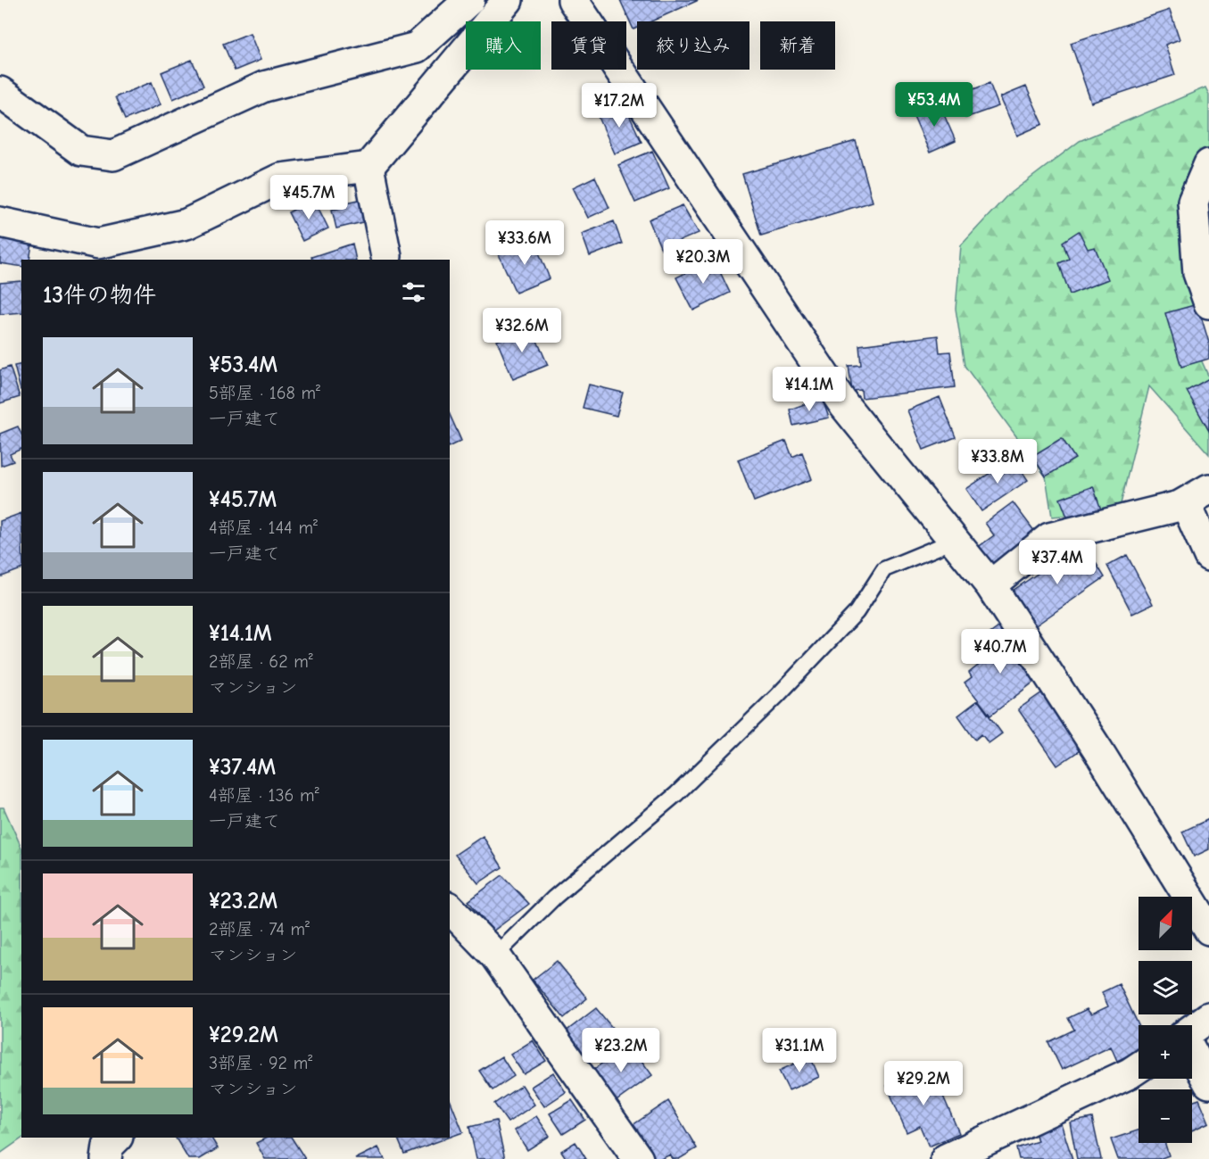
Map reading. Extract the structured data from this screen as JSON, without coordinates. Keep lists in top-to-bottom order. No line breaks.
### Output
{"north":"top right","page":{"chip":["購入","賃貸","絞り込み","新着"],"price":["¥53.4M","¥17.2M","¥45.7M","¥33.6M","¥20.3M","¥32.6M","¥14.1M","¥33.8M","¥37.4M","¥40.7M","¥23.2M","¥31.1M","¥29.2M"],"heading":"13件の物件","list":[{"name":"¥53.4M","note":"5部屋 · 168 m² · 一戸建て"},{"name":"¥45.7M","note":"4部屋 · 144 m² · 一戸建て"},{"name":"¥14.1M","note":"2部屋 · 62 m² · マンション"},{"name":"¥37.4M","note":"4部屋 · 136 m² · 一戸建て"},{"name":"¥23.2M","note":"2部屋 · 74 m² · マンション"},{"name":"¥29.2M","note":"3部屋 · 92 m² · マンション"}],"map_buttons":["+","−"]}}
